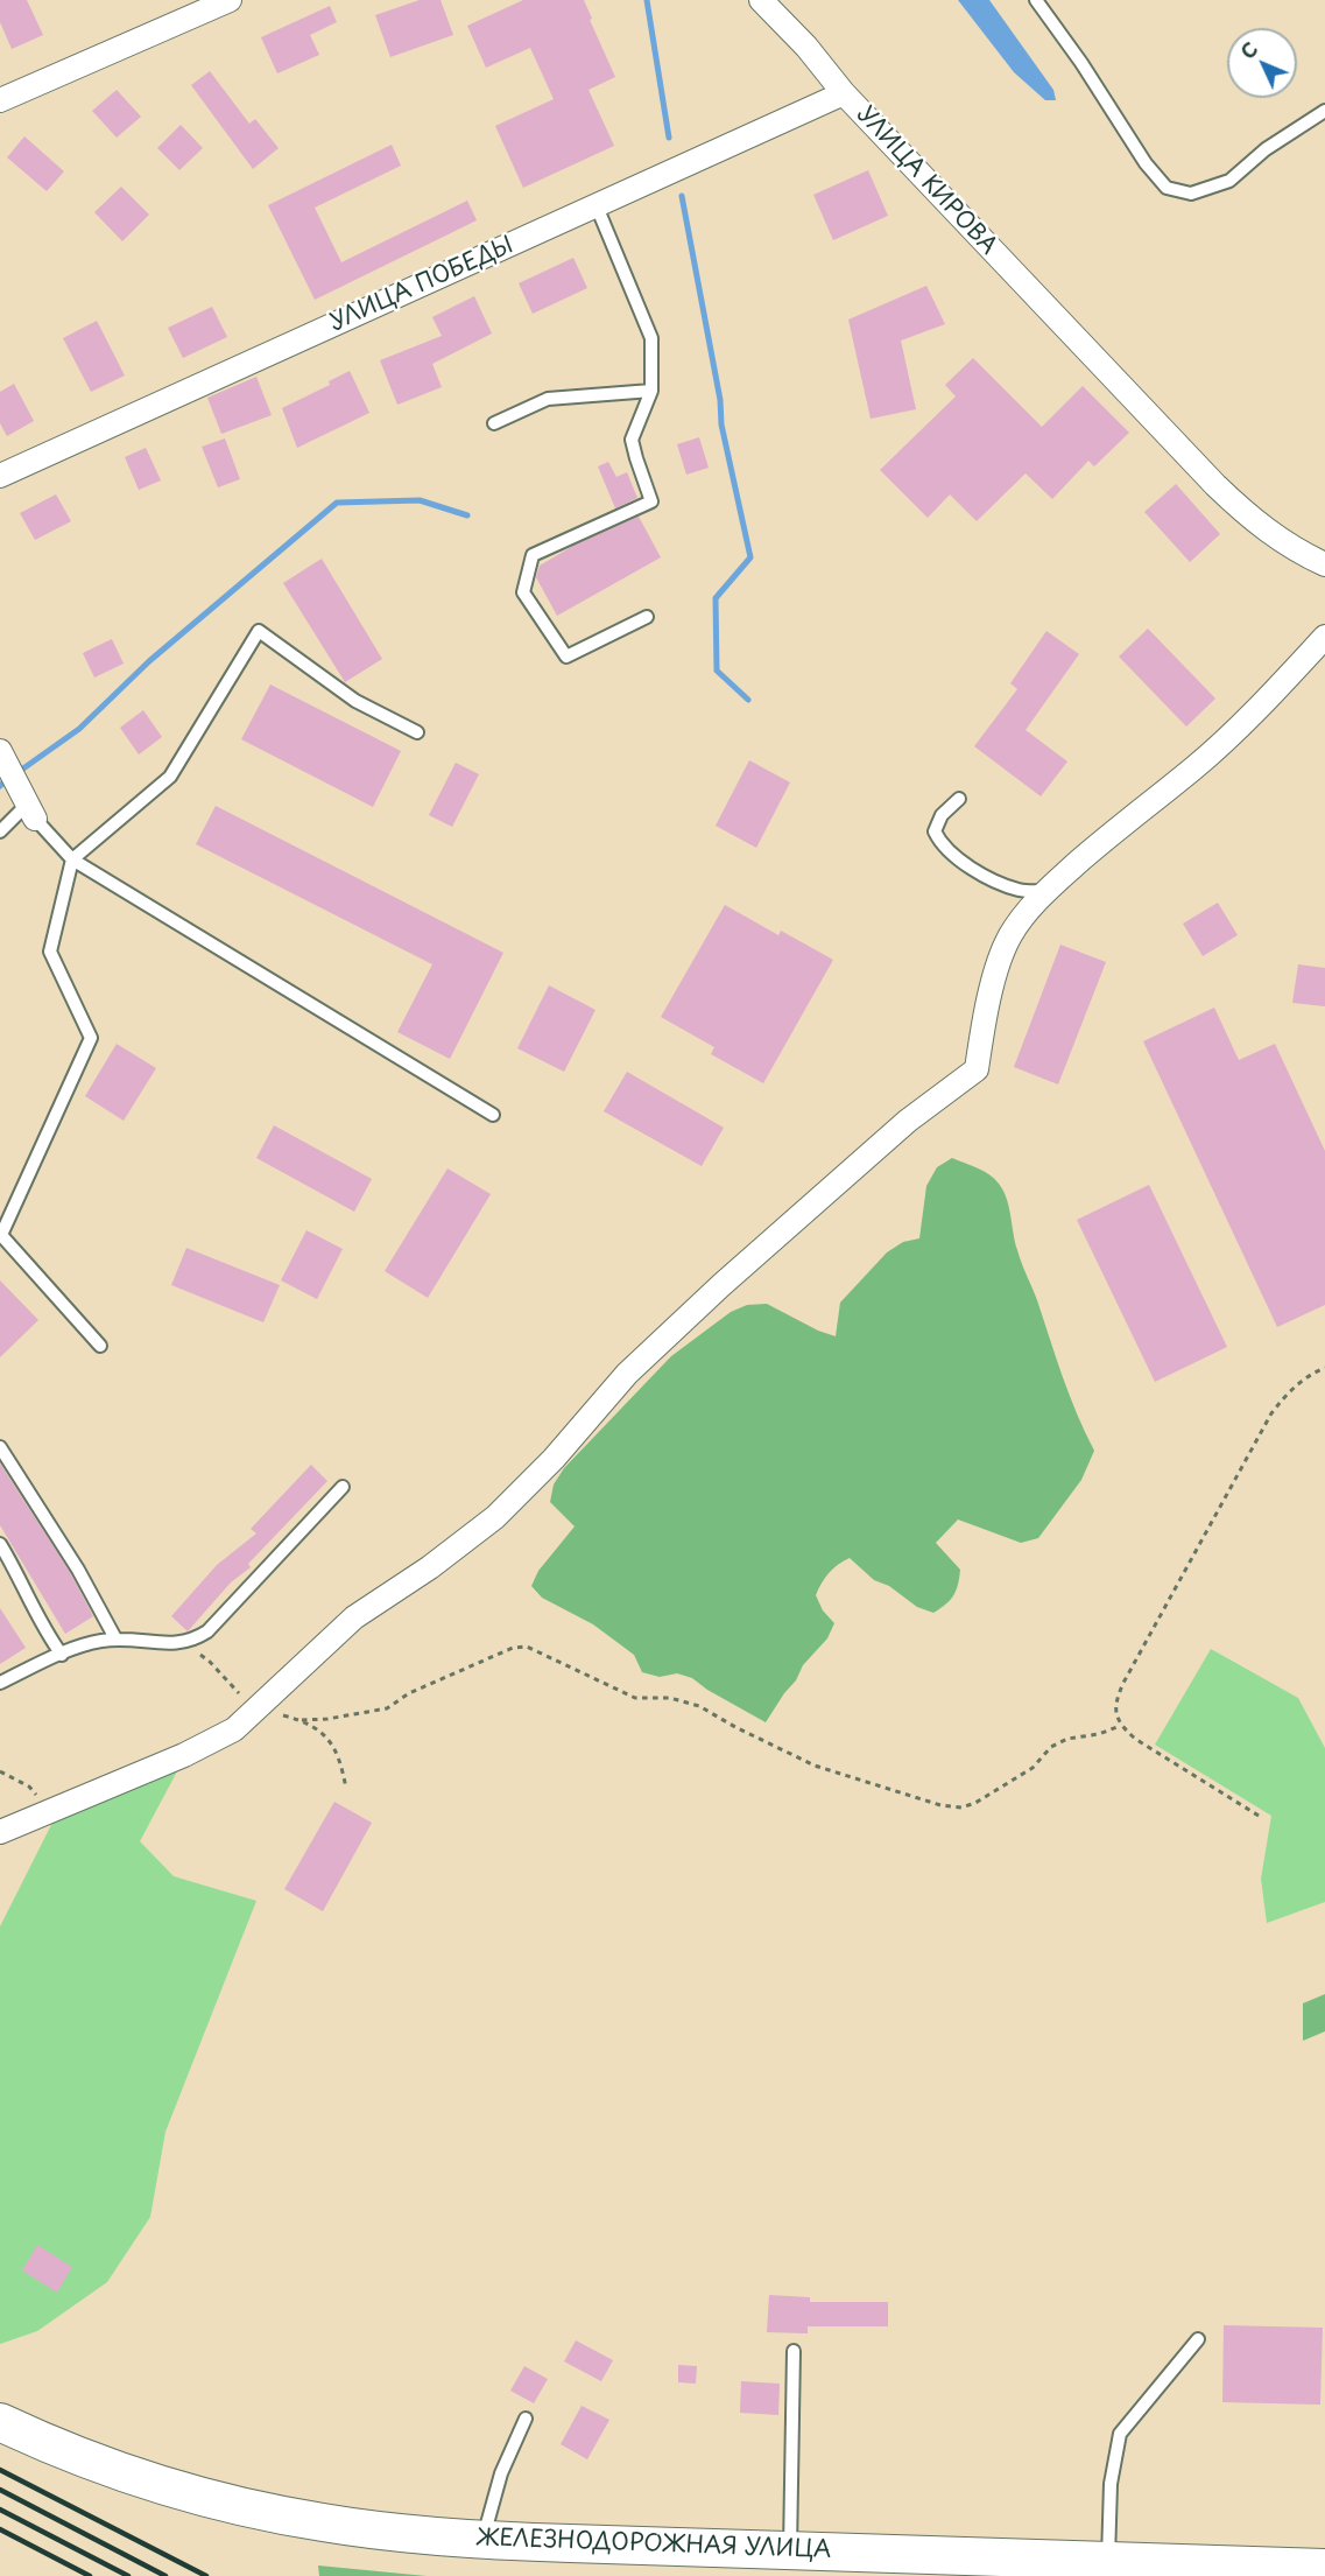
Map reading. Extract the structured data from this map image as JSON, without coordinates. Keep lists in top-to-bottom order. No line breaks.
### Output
{"streets":{"main road":["ЖЕЛЕЗНОДОРОЖНАЯ УЛИЦА"],"street":["УЛИЦА КИРОВА","УЛИЦА ПОБЕДЫ"]},"crossings":[["УЛИЦА КИРОВА","УЛИЦА ПОБЕДЫ"]],"north":"top left"}
